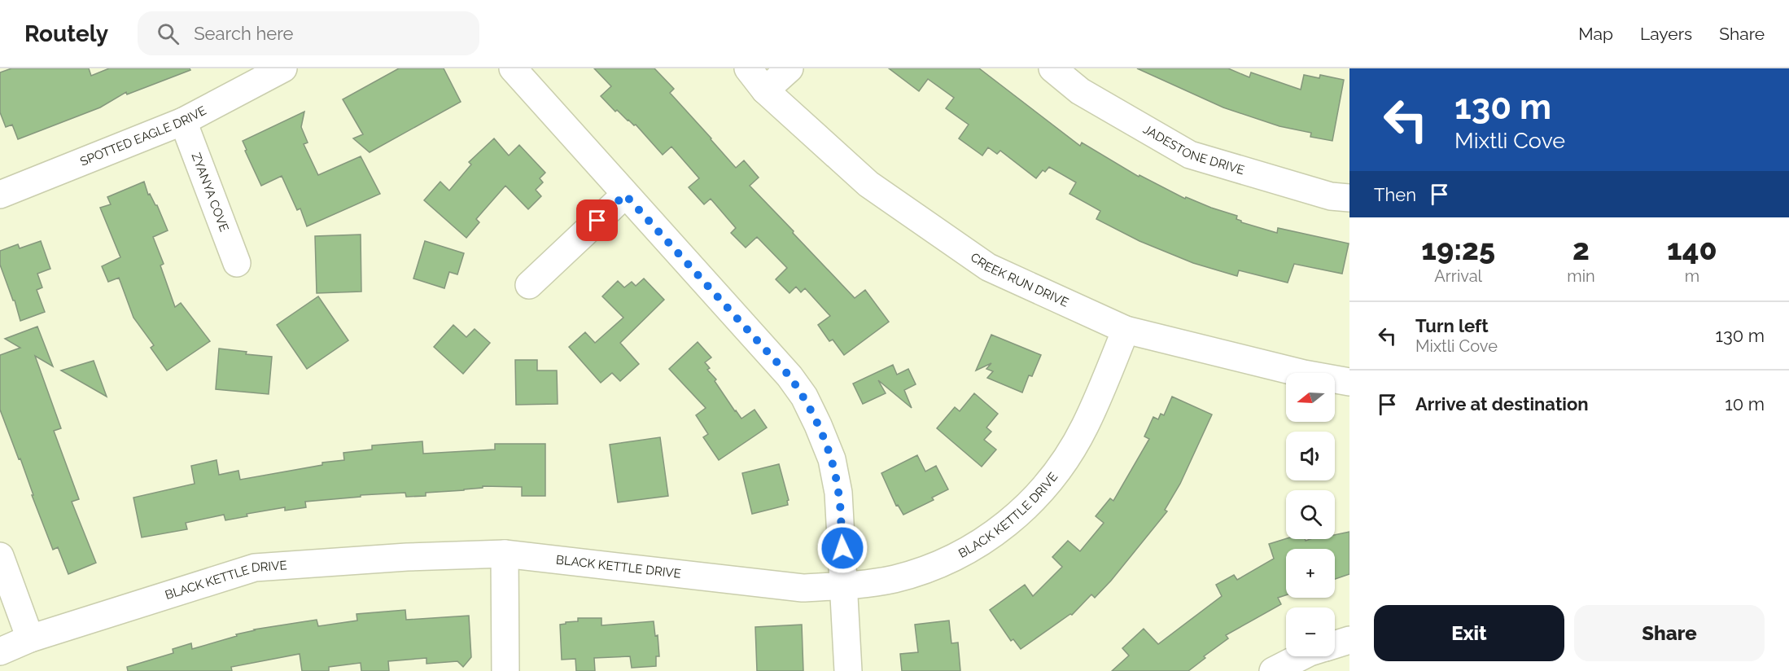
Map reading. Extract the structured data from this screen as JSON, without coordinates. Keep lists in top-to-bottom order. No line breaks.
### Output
{"streets":{"street":["SPOTTED EAGLE DRIVE","JADESTONE DRIVE","ZYANYA COVE","CREEK RUN DRIVE","BLACK KETTLE DRIVE"]},"crossings":[["SPOTTED EAGLE DRIVE","ZYANYA COVE"],["CREEK RUN DRIVE","BLACK KETTLE DRIVE"]],"north":"left","page":{"header":"Routely","search":"Search here","nav":["Map","Layers","Share"],"turn":["130 m","Mixtli Cove"],"then":"Then","eta":["19:25","Arrival","2","min","140","m"],"list":[{"name":"Turn left","note":"Mixtli Cove","value":"130 m"},{"name":"Arrive at destination","value":"10 m"}],"map_buttons":["+","−"],"buttons":["Exit","Share"]}}
